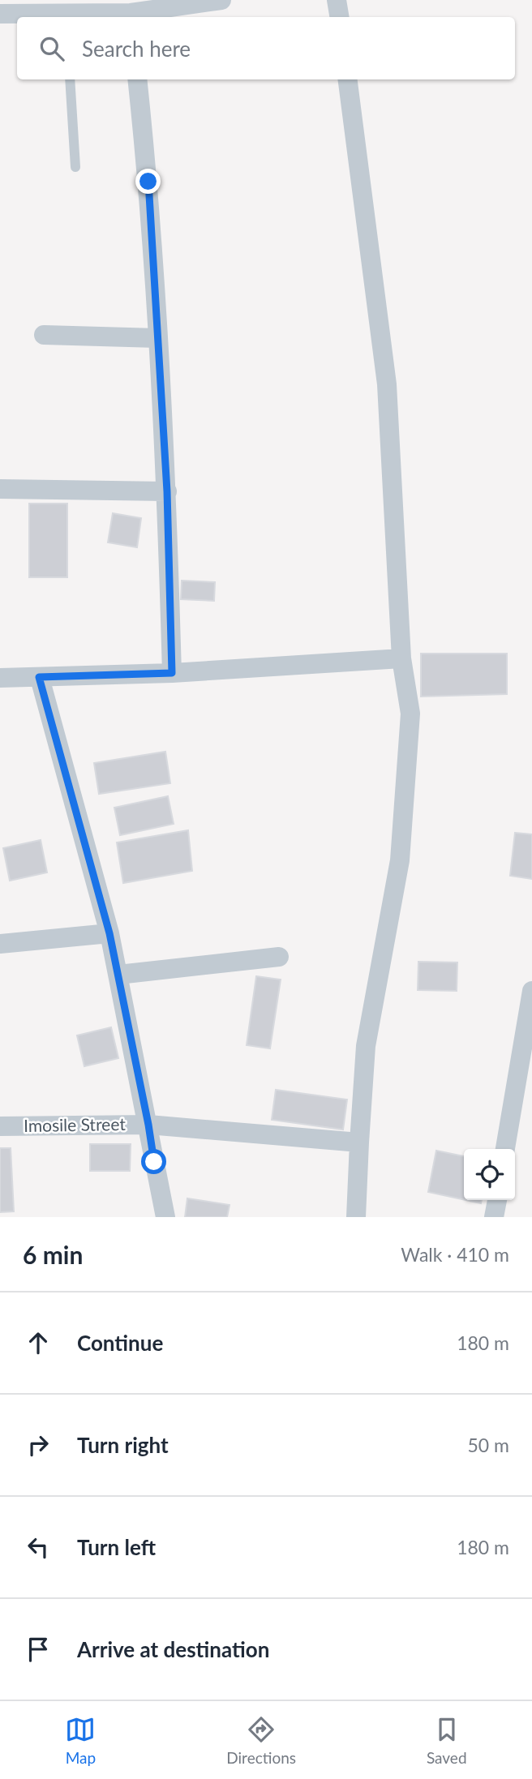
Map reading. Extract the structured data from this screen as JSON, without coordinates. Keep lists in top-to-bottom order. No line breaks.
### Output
{"streets":{"street":["Imosile Street"]},"page":{"search":"Search here","heading":["6 min","Walk · 410 m"],"list":[["Continue","180 m"],["Turn right","50 m"],["Turn left","180 m"],"Arrive at destination"],"nav":["Map","Directions","Saved"]}}
